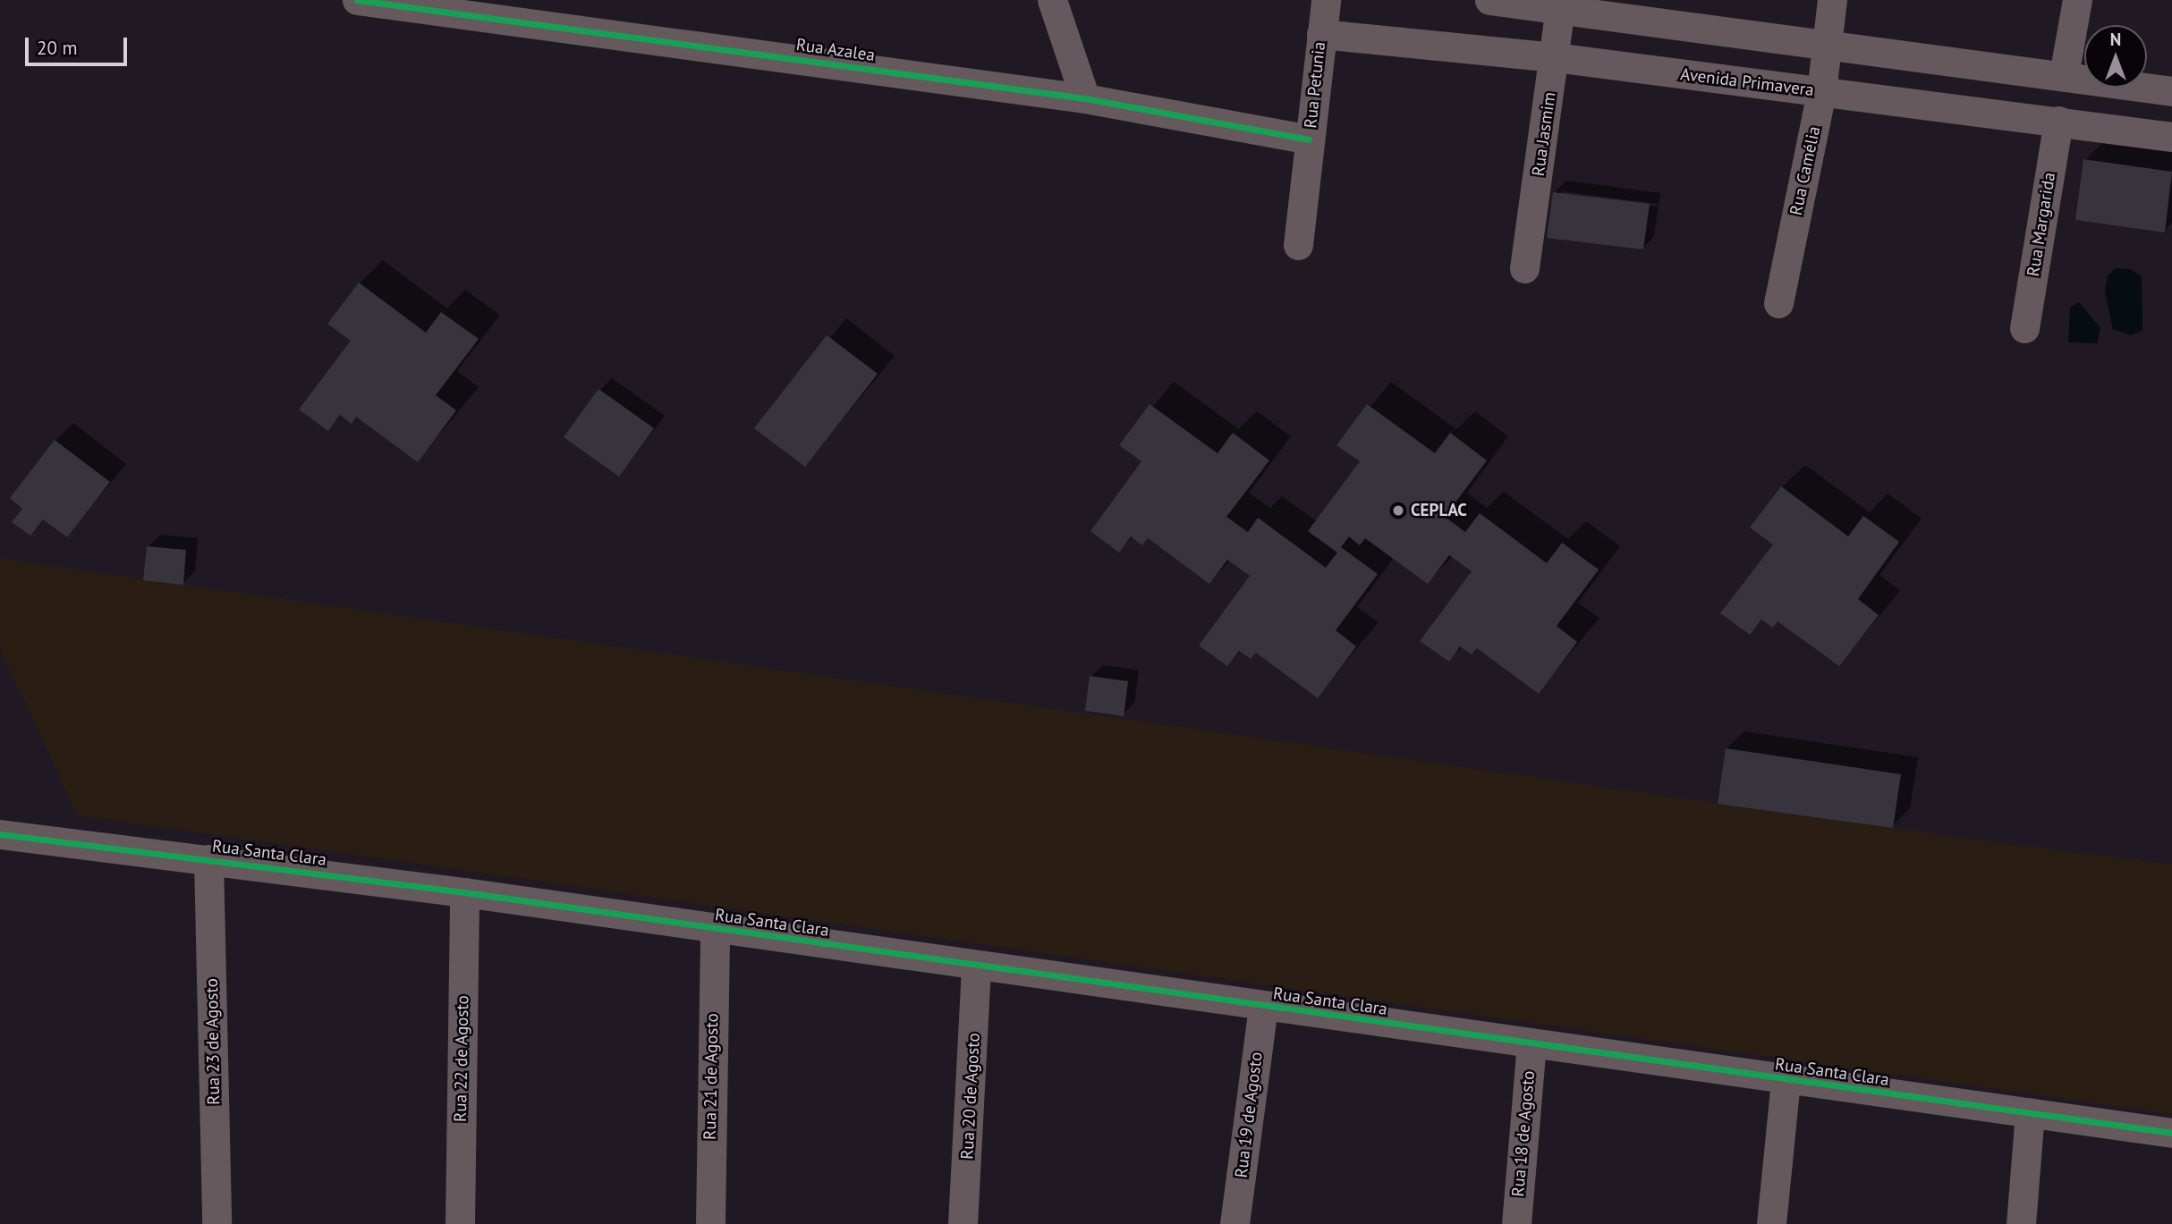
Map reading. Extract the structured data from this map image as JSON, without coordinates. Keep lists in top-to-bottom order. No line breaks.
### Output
{"streets":{"street":["Rua Azalea","Avenida Primavera","Rua Petunia","Rua Jasmim","Rua Camélia","Rua Margarida","Rua Santa Clara","Rua 23 de Agosto","Rua 22 de Agosto","Rua 21 de Agosto","Rua 20 de Agosto","Rua 19 de Agosto","Rua 18 de Agosto"]},"crossings":[["Rua Azalea","Rua Petunia"],["Avenida Primavera","Rua Petunia"],["Avenida Primavera","Rua Jasmim"],["Avenida Primavera","Rua Camélia"],["Avenida Primavera","Rua Margarida"],["Rua Santa Clara","Rua 23 de Agosto"],["Rua Santa Clara","Rua 22 de Agosto"],["Rua Santa Clara","Rua 21 de Agosto"],["Rua Santa Clara","Rua 20 de Agosto"],["Rua Santa Clara","Rua 19 de Agosto"],["Rua Santa Clara","Rua 18 de Agosto"]],"places":["CEPLAC"],"scale_bar":"20 m","north":"top"}
